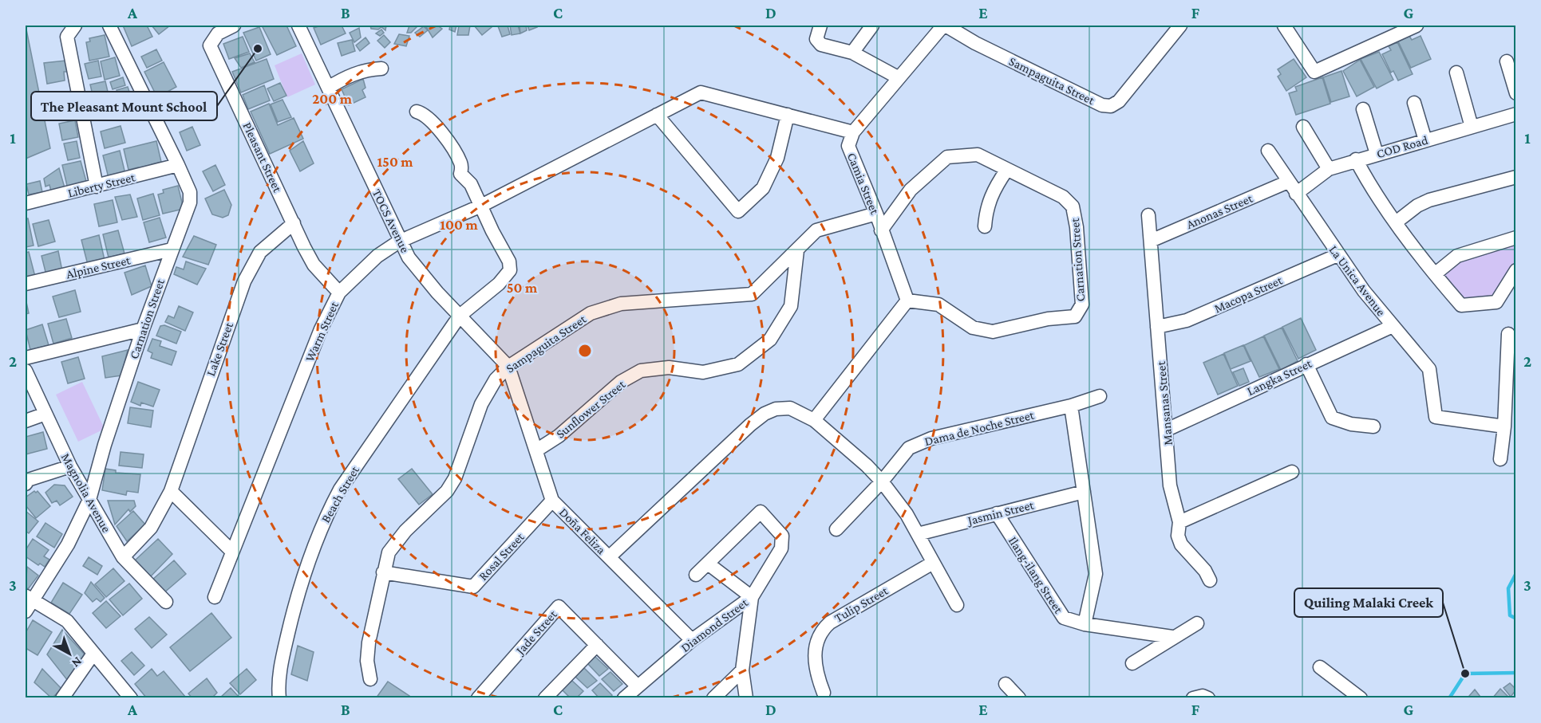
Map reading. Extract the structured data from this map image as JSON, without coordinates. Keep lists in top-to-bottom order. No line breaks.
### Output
{"streets":{"street":["Sampaguita Street","COD Road","Pleasant Street","Camia Street","Liberty Street","Anonas Street","TOCS Avenue","Carnation Street","Alpine Street","La Unica Avenue","Macopa Street","Warm Street","Lake Street","Langka Street","Mansanas Street","Sunflower Street","Dama de Noche Street","Magnolia Avenue","Beach Street","Jasmin Street","Doña Feliza","Rosal Street","Ilang-ilang Street","Tulip Street","Diamond Street","Jade Street"]},"crossings":[["Sampaguita Street","Camia Street"],["Sampaguita Street","TOCS Avenue"],["Sampaguita Street","Sunflower Street"],["Sampaguita Street","Doña Feliza"],["Sampaguita Street","Rosal Street"],["COD Road","La Unica Avenue"],["Pleasant Street","Warm Street"],["Pleasant Street","Lake Street"],["Camia Street","Carnation Street"],["Camia Street","Warm Street"],["Liberty Street","Carnation Street"],["Anonas Street","La Unica Avenue"],["Anonas Street","Mansanas Street"],["TOCS Avenue","Warm Street"],["TOCS Avenue","Beach Street"],["TOCS Avenue","Doña Feliza"],["Carnation Street","Alpine Street"],["Carnation Street","Magnolia Avenue"],["La Unica Avenue","Macopa Street"],["La Unica Avenue","Langka Street"],["Macopa Street","Mansanas Street"],["Warm Street","Beach Street"],["Lake Street","Magnolia Avenue"],["Langka Street","Mansanas Street"],["Sunflower Street","Doña Feliza"],["Jasmin Street","Ilang-ilang Street"],["Doña Feliza","Rosal Street"],["Doña Feliza","Diamond Street"],["Diamond Street","Jade Street"]],"places":["The Pleasant Mount School","Quiling Malaki Creek"],"north":"bottom right","grid":{"columns":["A","B","C","D","E","F","G"],"rows":["1","2","3"]},"rings":["200 m","150 m","100 m","50 m"]}
